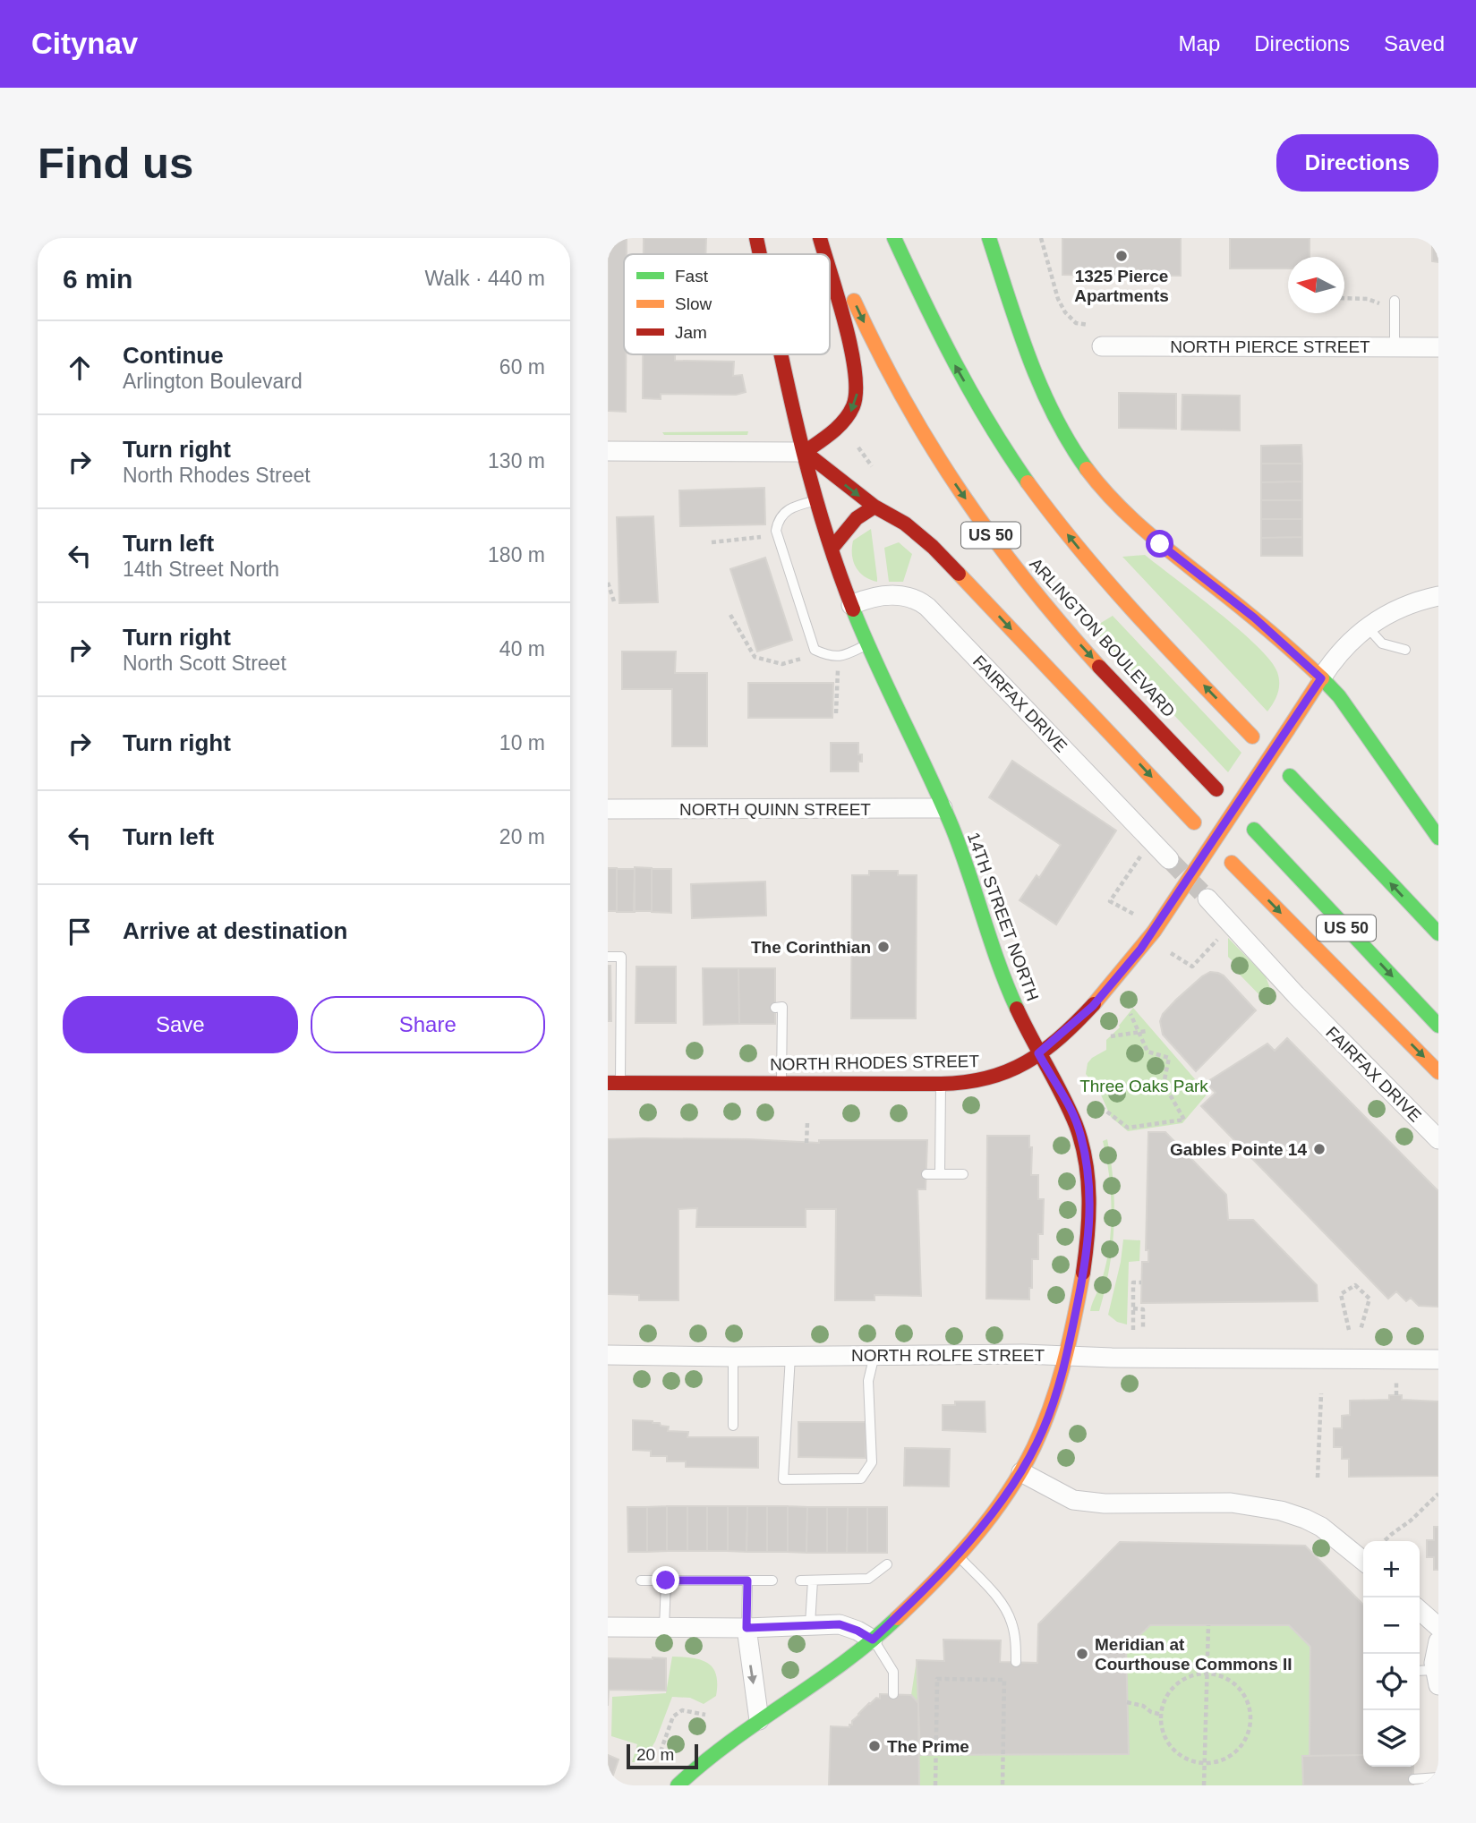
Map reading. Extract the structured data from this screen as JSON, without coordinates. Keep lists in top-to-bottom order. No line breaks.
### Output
{"streets":{"main road":["US 50","ARLINGTON BOULEVARD","14TH STREET NORTH","NORTH RHODES STREET"],"street":["NORTH PIERCE STREET","FAIRFAX DRIVE","NORTH QUINN STREET","NORTH ROLFE STREET"]},"crossings":[["FAIRFAX DRIVE","14TH STREET NORTH"],["NORTH QUINN STREET","14TH STREET NORTH"],["14TH STREET NORTH","NORTH RHODES STREET"],["14TH STREET NORTH","NORTH ROLFE STREET"]],"parks":["Three Oaks Park"],"places":["1325 Pierce Apartments","The Corinthian","Gables Pointe 14","Meridian at Courthouse Commons II","The Prime"],"legend":["Fast","Slow","Jam"],"scale_bar":"20 m","north":"left","page":{"header":"Citynav","nav":["Map","Directions","Saved"],"buttons":["Directions",["Save","Share"]],"title":"Find us","heading":["6 min","Walk · 440 m"],"list":[["Continue","Arlington Boulevard","60 m"],["Turn right","North Rhodes Street","130 m"],["Turn left","14th Street North","180 m"],["Turn right","North Scott Street","40 m"],["Turn right","10 m"],["Turn left","20 m"],"Arrive at destination"],"map_buttons":["+","−"],"scale":"20 m"}}
